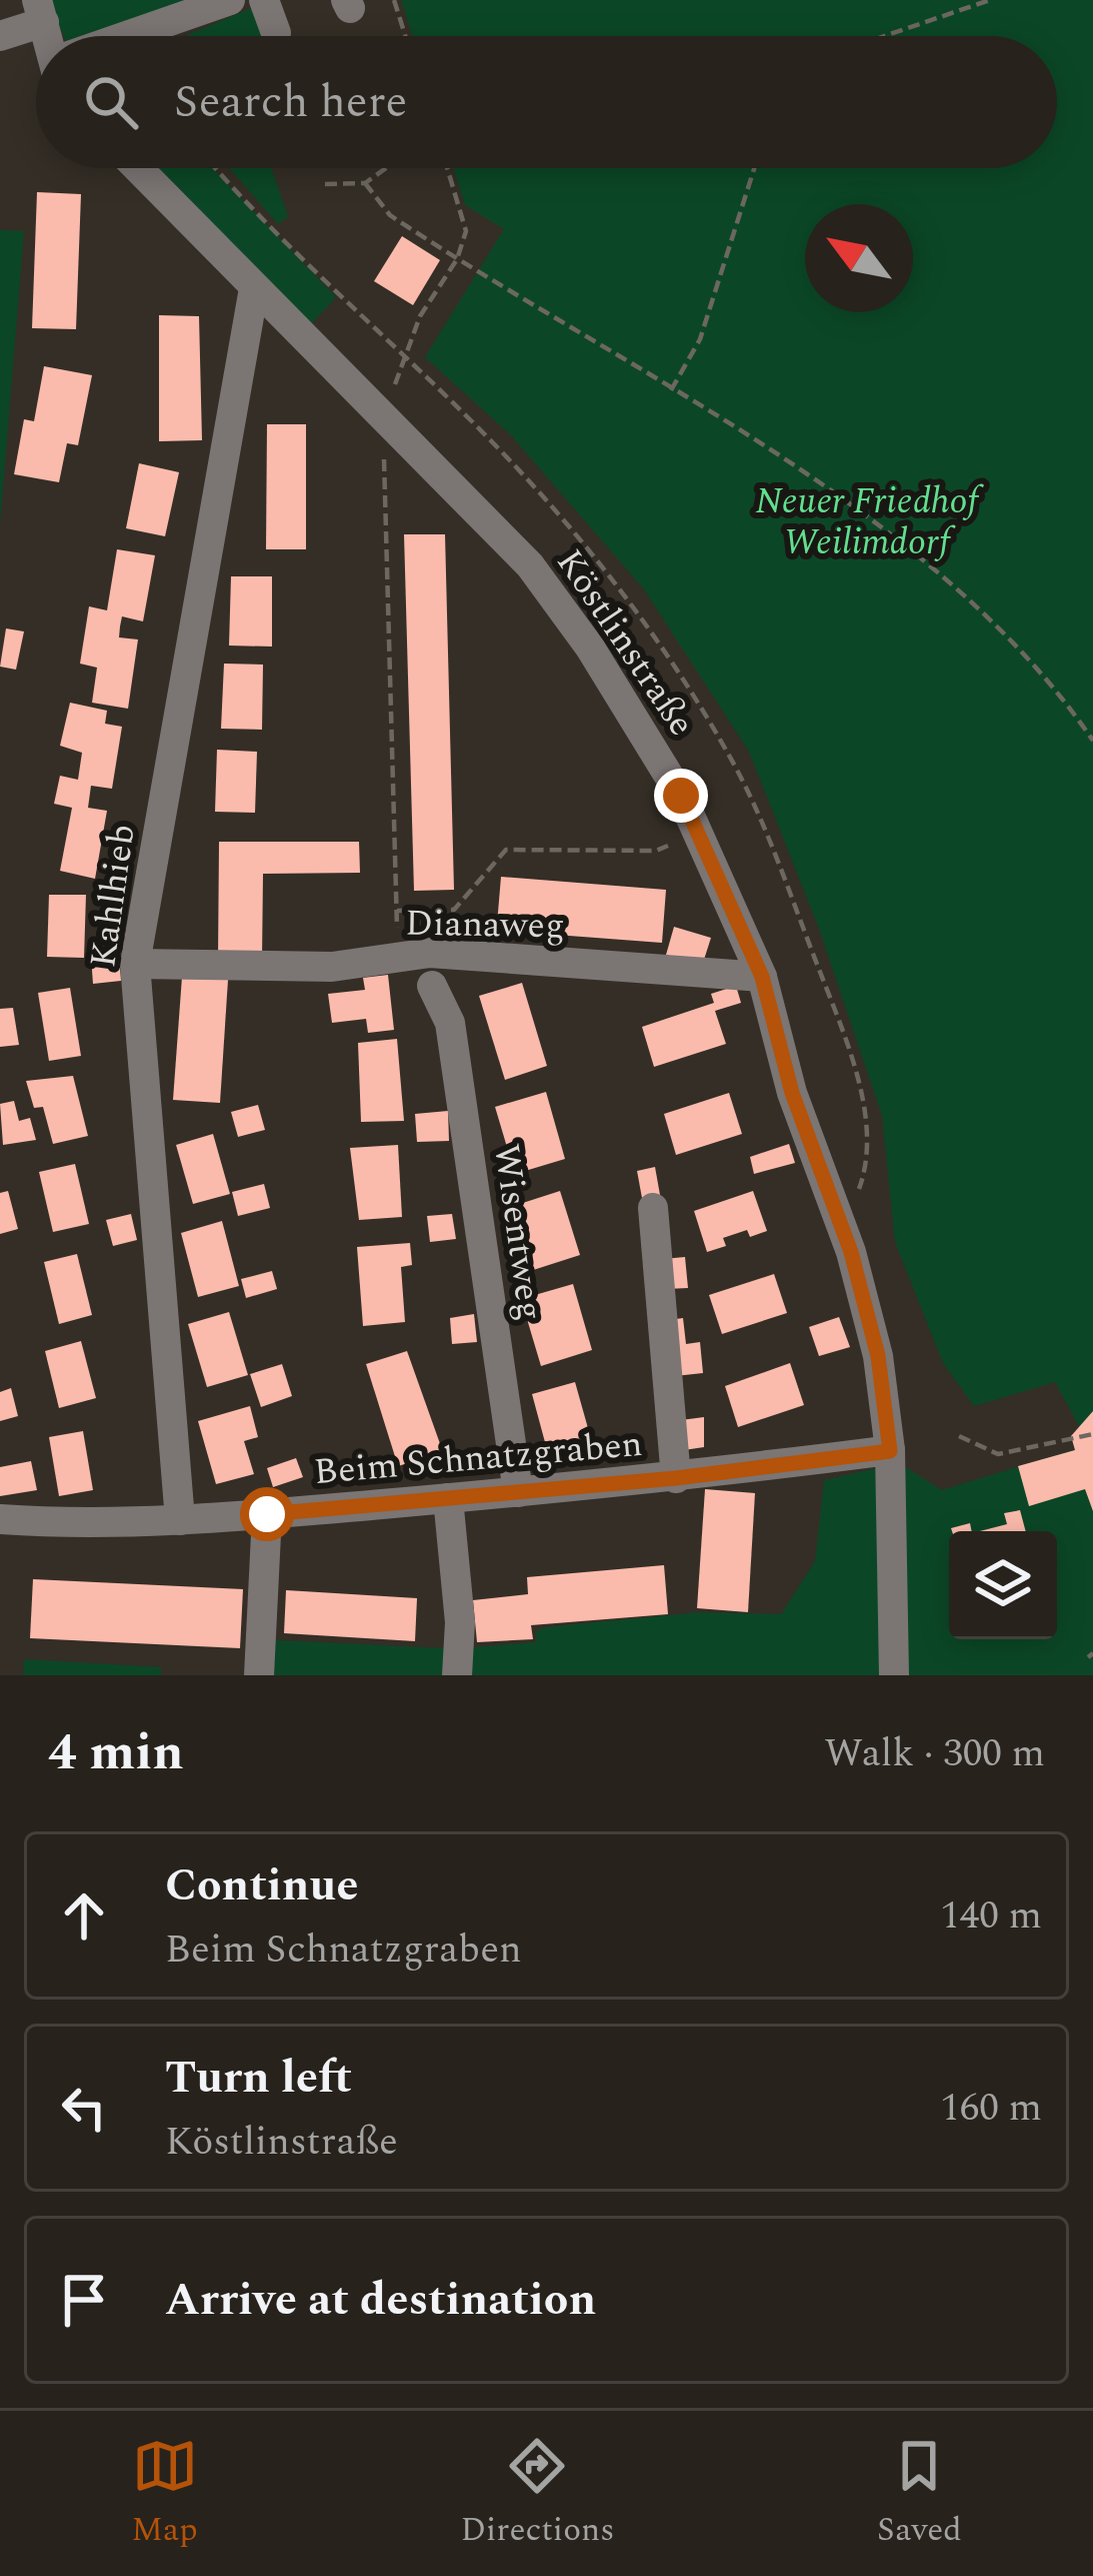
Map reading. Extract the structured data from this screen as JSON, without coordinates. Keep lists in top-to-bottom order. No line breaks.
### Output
{"streets":{"street":["Köstlinstraße","Kahlhieb","Dianaweg","Wisentweg","Beim Schnatzgraben"]},"crossings":[["Köstlinstraße","Kahlhieb"],["Köstlinstraße","Dianaweg"],["Köstlinstraße","Beim Schnatzgraben"],["Kahlhieb","Dianaweg"],["Kahlhieb","Beim Schnatzgraben"],["Wisentweg","Beim Schnatzgraben"]],"parks":["Neuer Friedhof Weilimdorf"],"north":"top left","page":{"search":"Search here","heading":["4 min","Walk · 300 m"],"list":[["Continue","Beim Schnatzgraben","140 m"],["Turn left","Köstlinstraße","160 m"],"Arrive at destination"],"nav":["Map","Directions","Saved"]}}
